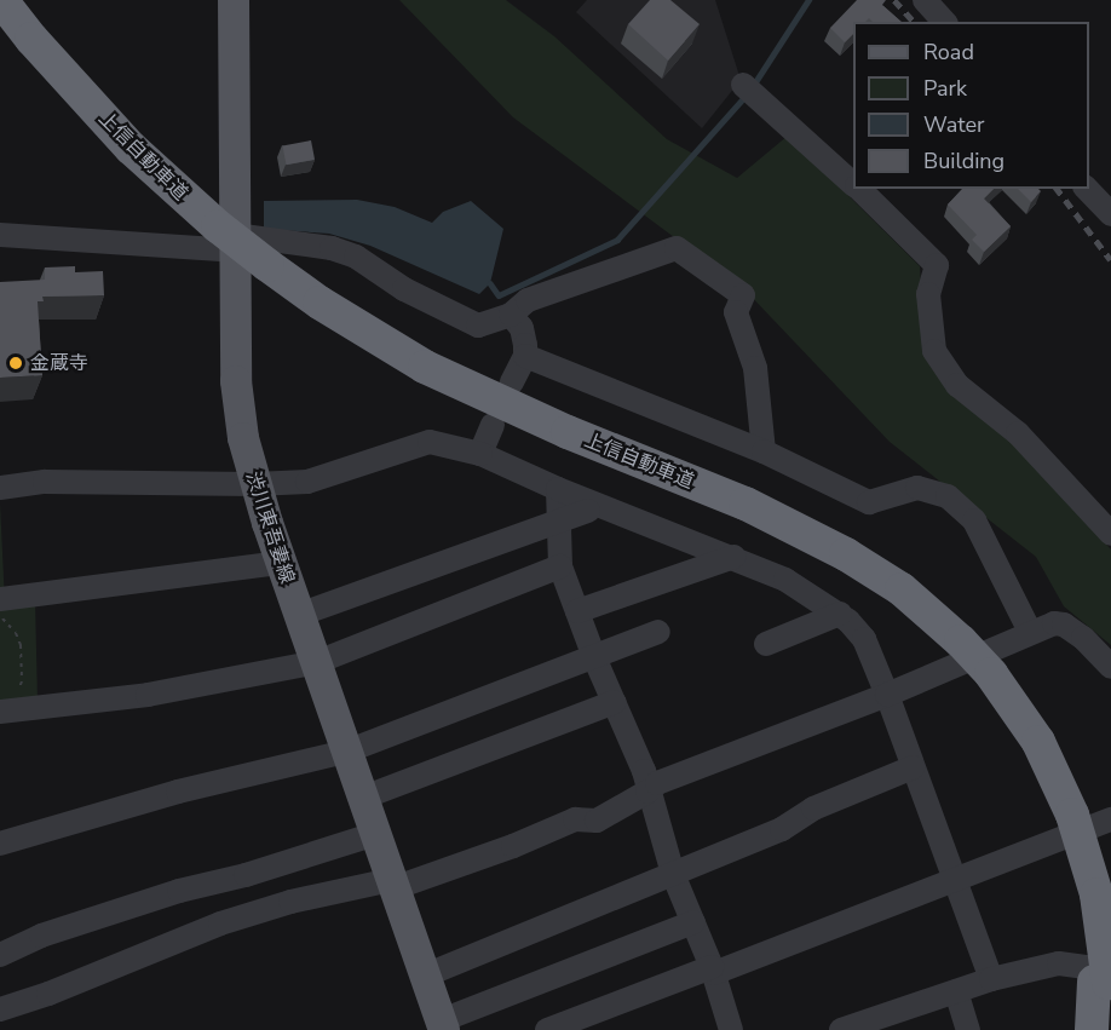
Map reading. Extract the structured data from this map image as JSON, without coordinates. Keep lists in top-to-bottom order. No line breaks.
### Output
{"streets":{"highway":["上信自動車道"],"main road":["渋川東吾妻線"]},"places":["金蔵寺"],"legend":["Road","Park","Water","Building"]}
